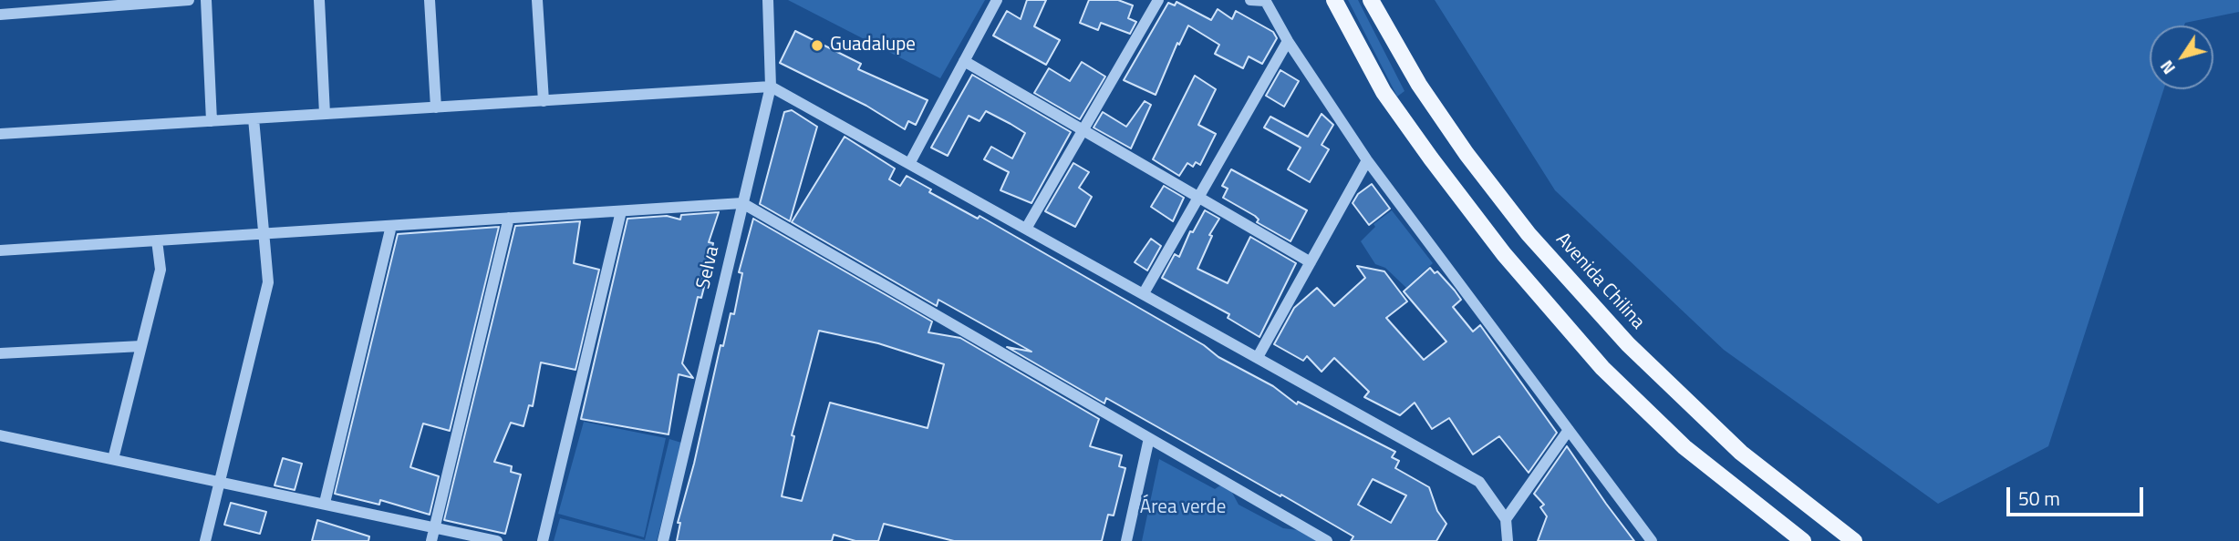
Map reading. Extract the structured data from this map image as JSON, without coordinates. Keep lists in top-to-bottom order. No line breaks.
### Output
{"streets":{"main road":["Avenida Chilina"],"street":["Selva"]},"parks":["Área verde"],"places":["Guadalupe"],"scale_bar":"50 m","north":"bottom left"}
